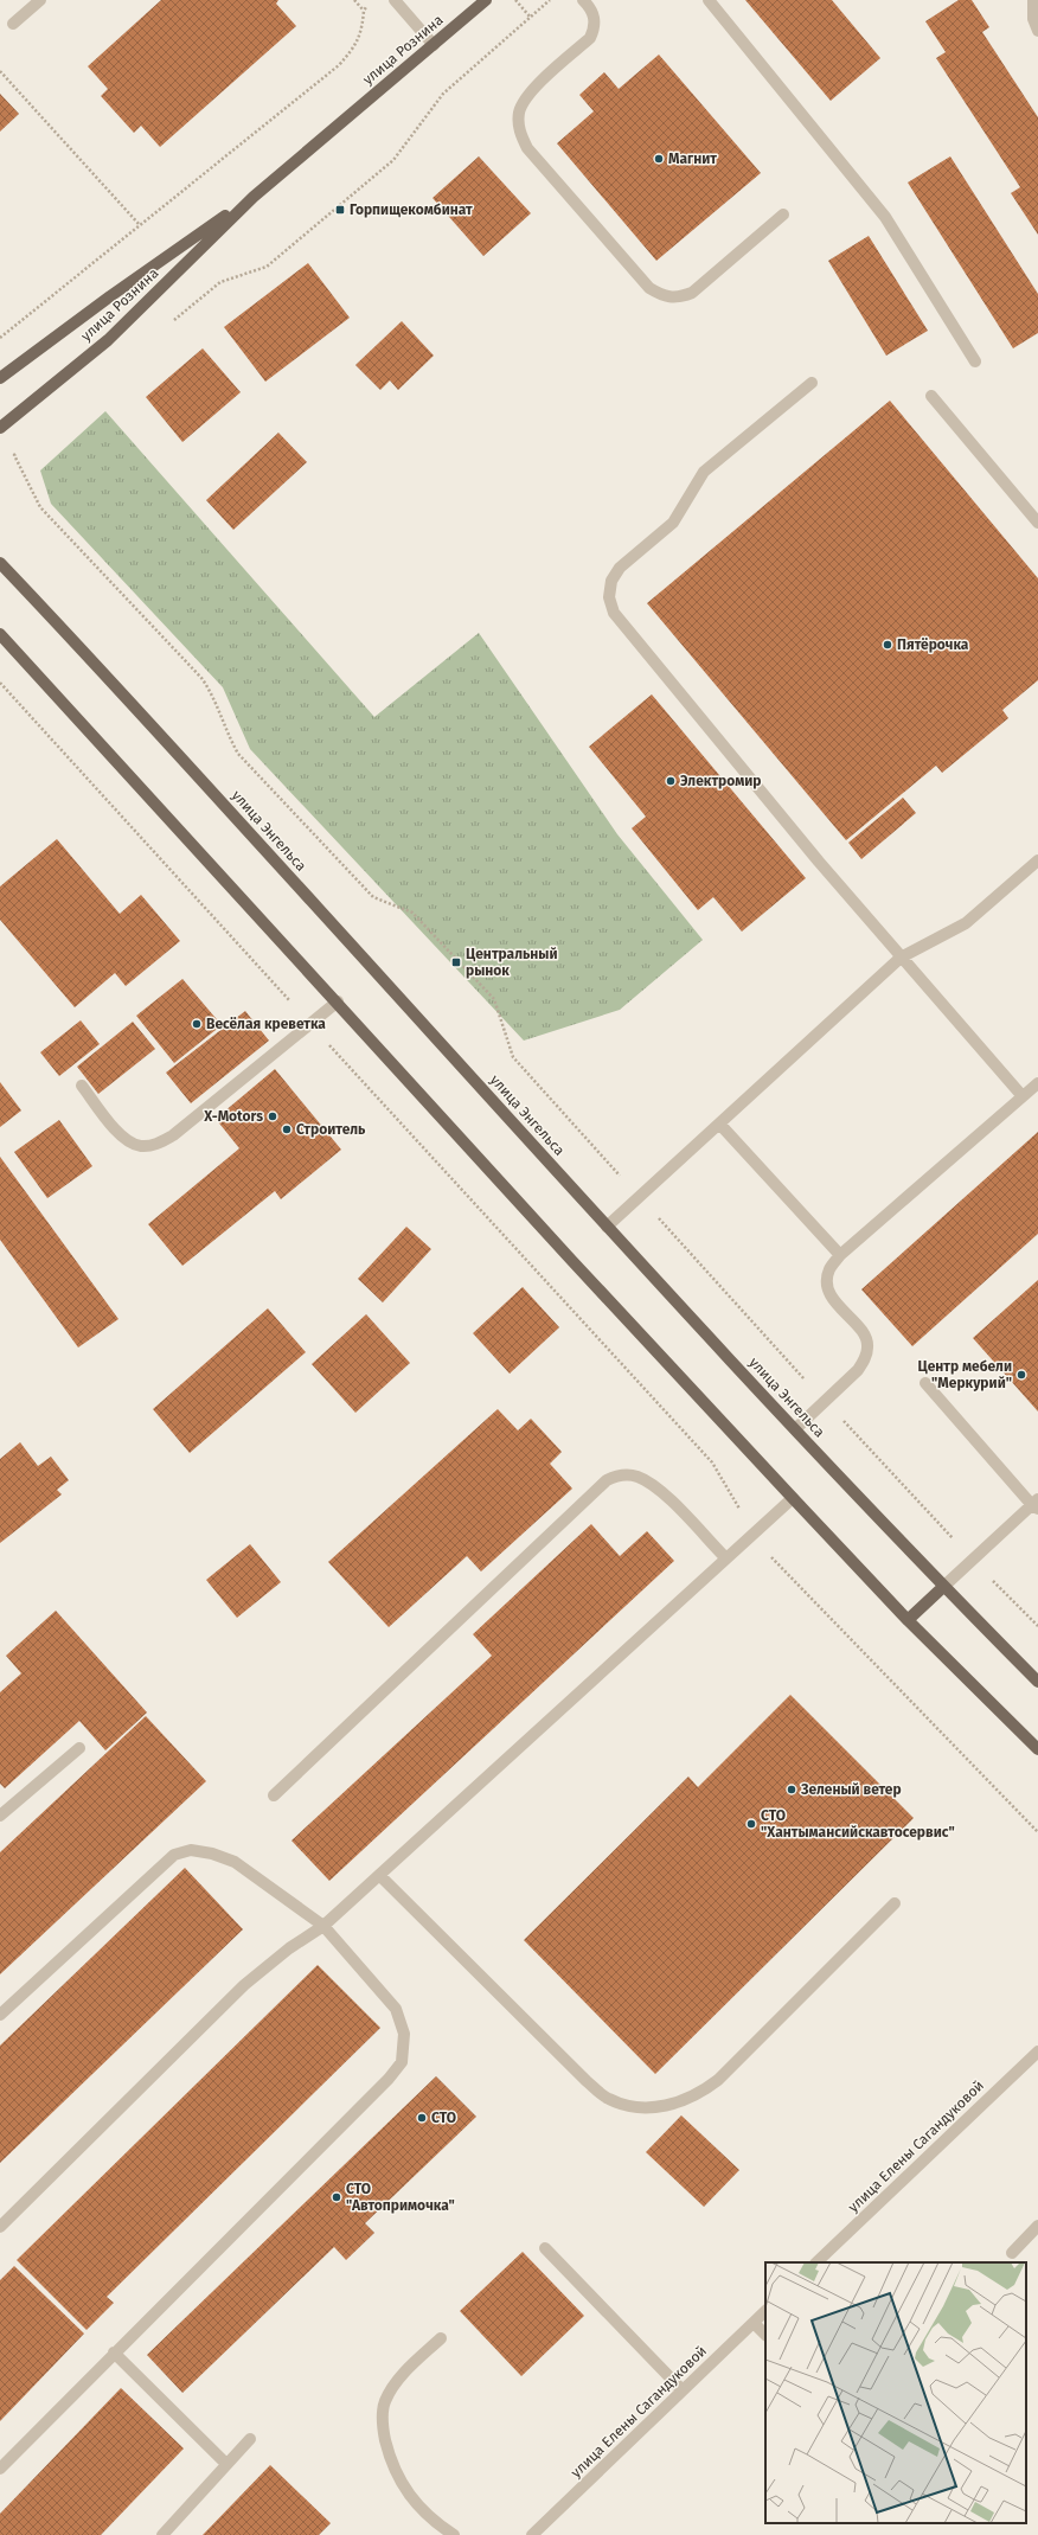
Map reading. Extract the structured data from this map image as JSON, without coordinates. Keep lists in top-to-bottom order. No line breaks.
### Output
{"streets":{"main road":["улица Рознина","улица Энгельса"],"street":["улица Елены Сагандуковой"]},"places":{"other":["Магнит","Пятёрочка","Электромир","Весёлая креветка","X-Motors","Строитель","Центр мебели \"Меркурий\"","Зеленый ветер","СТО \"Хантымансийскавтосервис\"","СТО","СТО \"Автопримочка\""],"transit":["Горпищекомбинат","Центральный рынок"]}}
